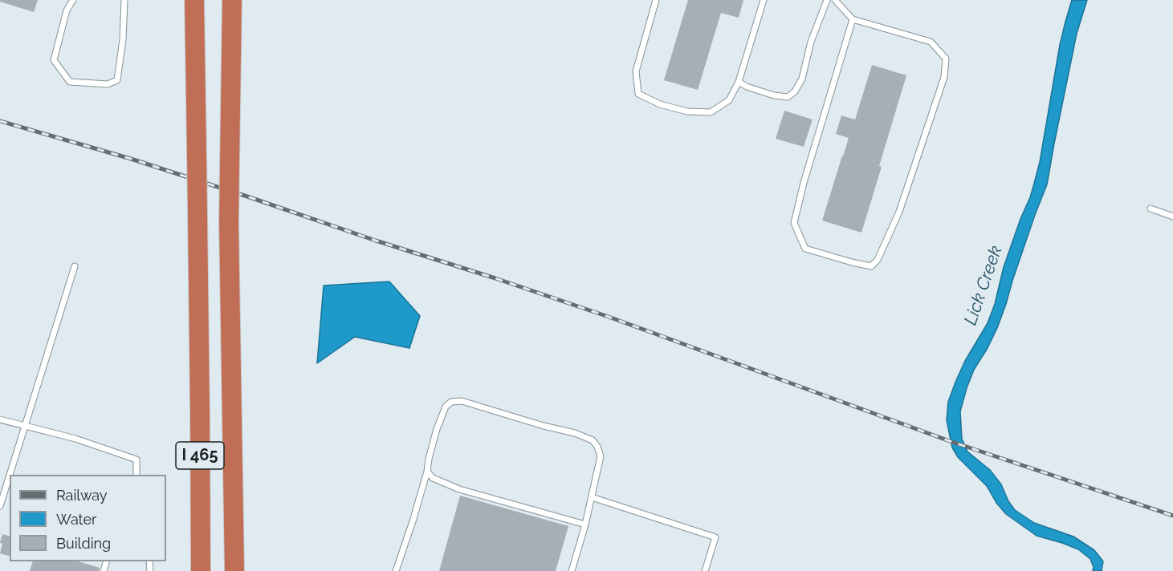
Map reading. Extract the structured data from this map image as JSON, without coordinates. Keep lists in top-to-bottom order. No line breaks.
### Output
{"streets":{"highway":["I 465"]},"water":["Lick Creek"],"legend":["Railway","Water","Building"]}
